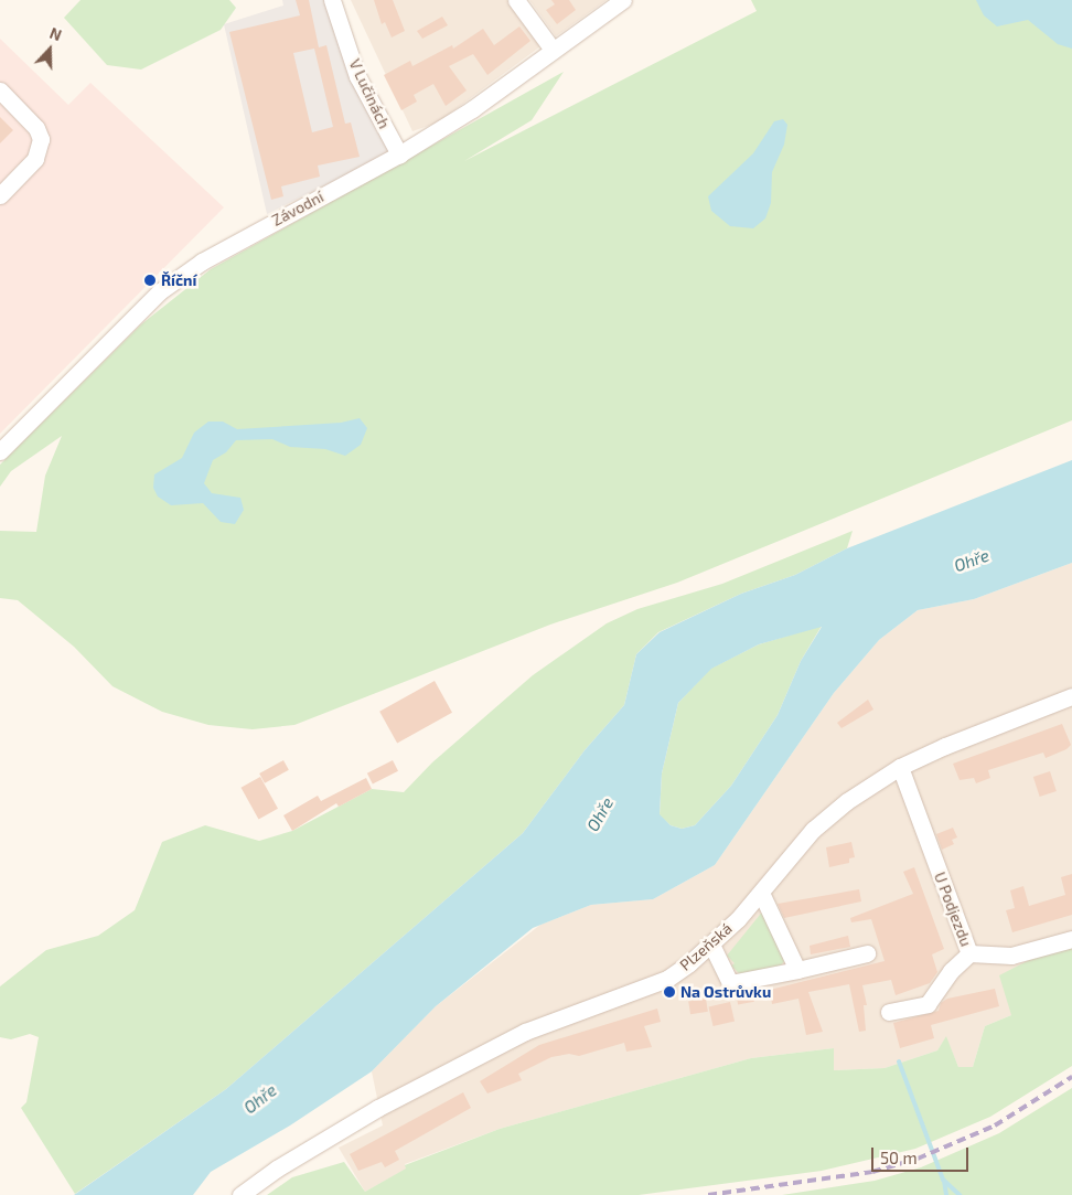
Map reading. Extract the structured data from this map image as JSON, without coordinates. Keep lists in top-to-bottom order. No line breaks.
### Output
{"streets":{"street":["V Lučinách","Závodní","U Podjezdu","Plzeňská"]},"crossings":[["V Lučinách","Závodní"],["U Podjezdu","Plzeňská"]],"water":["Ohře"],"places":["Říční","Na Ostrůvku"],"scale_bar":"50 m","north":"top"}
